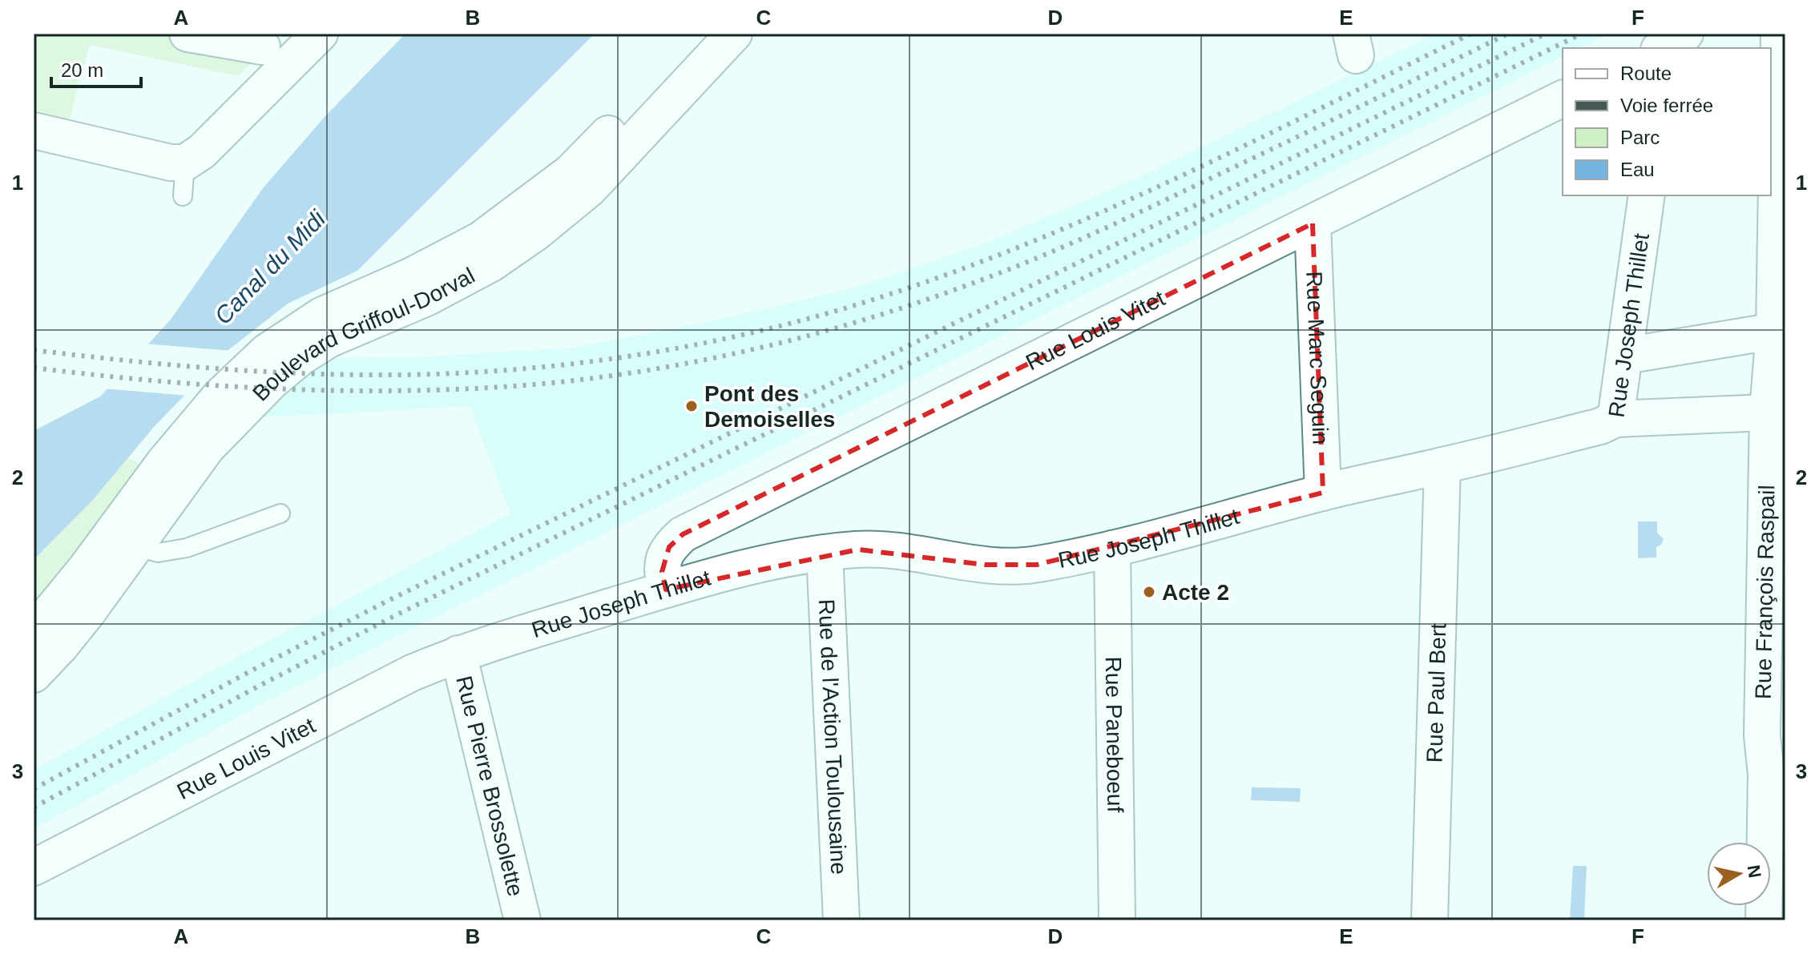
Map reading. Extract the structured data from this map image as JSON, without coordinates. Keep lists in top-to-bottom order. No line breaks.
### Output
{"streets":{"street":["Rue Joseph Thillet","Rue Louis Vitet","Boulevard Griffoul-Dorval","Rue Marc Seguin","Rue François Raspail","Rue Paul Bert","Rue Paneboeuf","Rue de l'Action Toulousaine","Rue Pierre Brossolette"]},"crossings":[["Rue Joseph Thillet","Rue Louis Vitet"],["Rue Joseph Thillet","Rue Marc Seguin"],["Rue Joseph Thillet","Rue Paul Bert"],["Rue Joseph Thillet","Rue Paneboeuf"],["Rue Joseph Thillet","Rue de l'Action Toulousaine"],["Rue Joseph Thillet","Rue Pierre Brossolette"],["Rue Louis Vitet","Rue Marc Seguin"],["Rue Louis Vitet","Rue Pierre Brossolette"]],"water":["Canal du Midi"],"places":["Pont des Demoiselles","Acte 2"],"legend":["Route","Voie ferrée","Parc","Eau"],"scale_bar":"20 m","north":"right","grid":{"columns":["A","B","C","D","E","F"],"rows":["1","2","3"]}}
